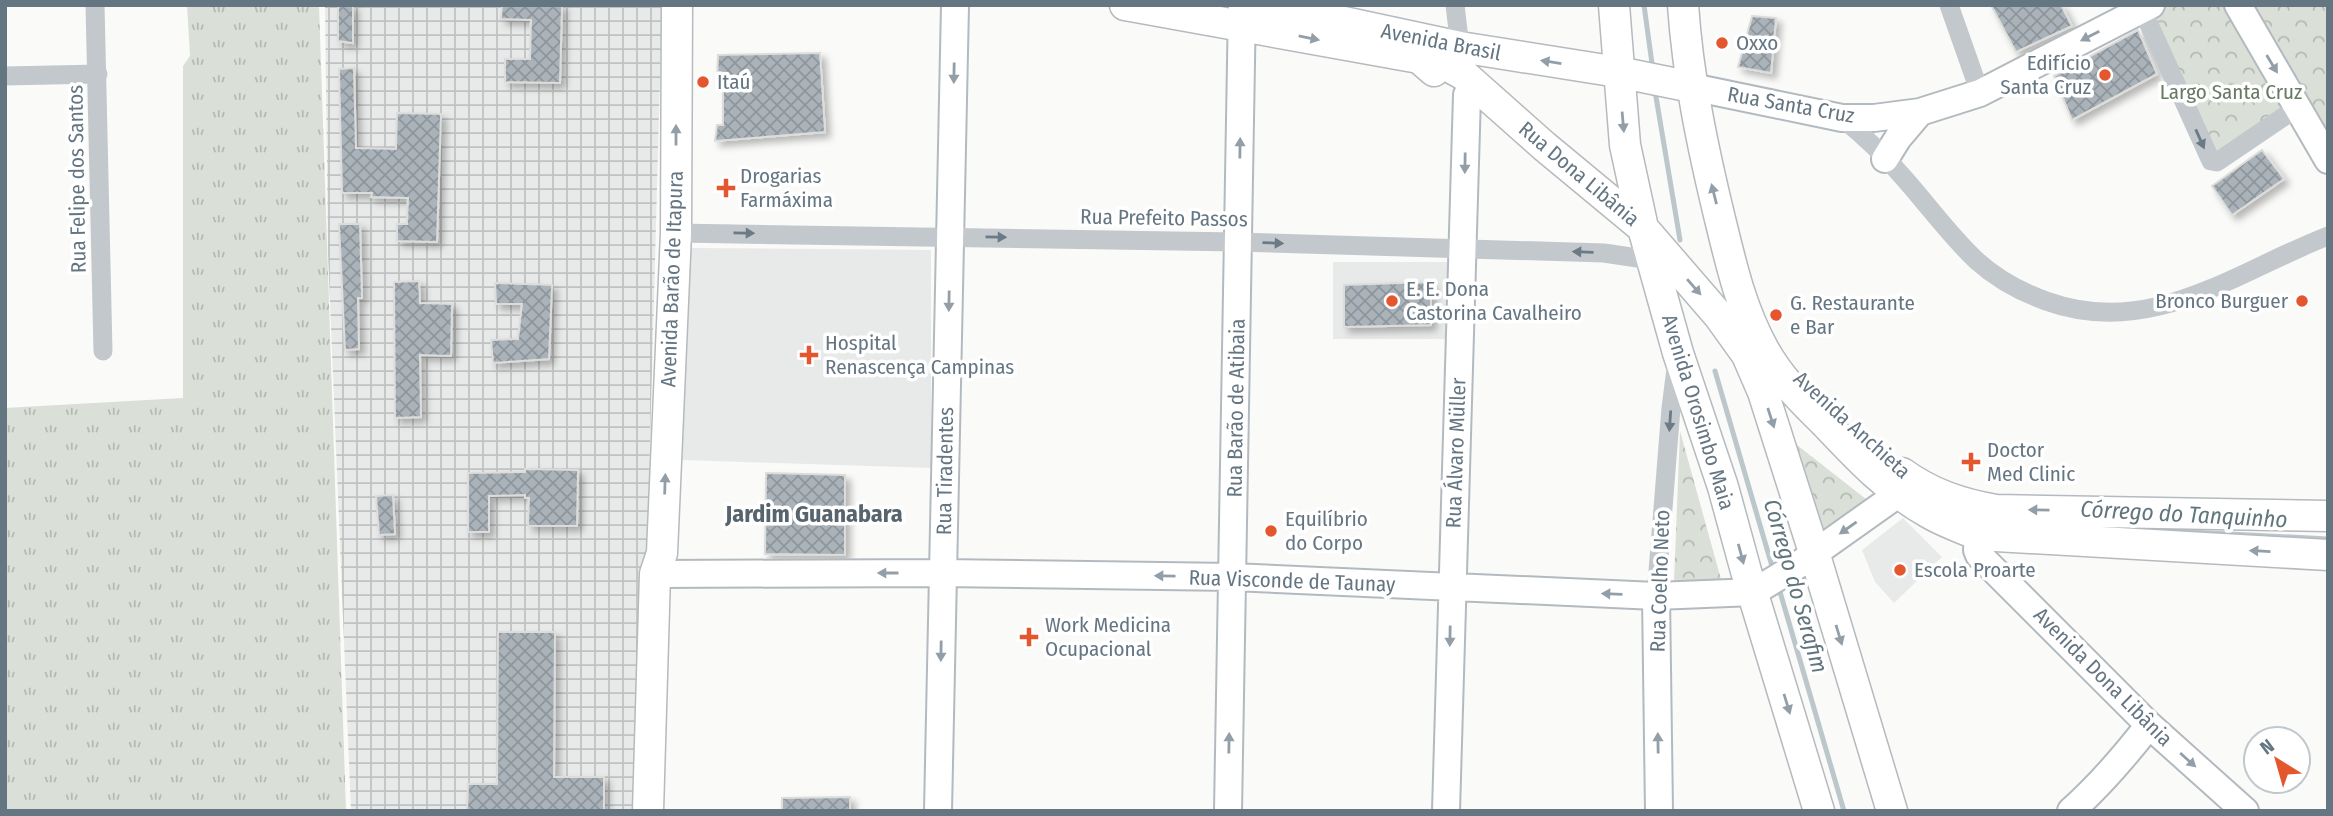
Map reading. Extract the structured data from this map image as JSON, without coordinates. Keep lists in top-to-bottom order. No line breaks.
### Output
{"streets":{"main road":["Avenida Brasil","Rua Santa Cruz","Rua Dona Libânia","Avenida Barão de Itapura","Rua Barão de Atibaia","Avenida Orosimbo Maia","Avenida Anchieta","Rua Álvaro Müller","Rua Tiradentes","Rua Visconde de Taunay","Rua Coelho Neto","Avenida Dona Libânia"],"street":["Rua Felipe dos Santos","Rua Prefeito Passos"]},"crossings":[["Avenida Brasil","Rua Santa Cruz"],["Avenida Brasil","Rua Dona Libânia"],["Avenida Brasil","Rua Barão de Atibaia"],["Avenida Brasil","Avenida Orosimbo Maia"],["Avenida Brasil","Rua Álvaro Müller"],["Rua Santa Cruz","Avenida Orosimbo Maia"],["Rua Dona Libânia","Rua Prefeito Passos"],["Rua Dona Libânia","Avenida Orosimbo Maia"],["Rua Dona Libânia","Avenida Anchieta"],["Rua Dona Libânia","Rua Álvaro Müller"],["Rua Prefeito Passos","Avenida Barão de Itapura"],["Rua Prefeito Passos","Rua Barão de Atibaia"],["Rua Prefeito Passos","Avenida Orosimbo Maia"],["Rua Prefeito Passos","Rua Álvaro Müller"],["Rua Prefeito Passos","Rua Tiradentes"],["Avenida Barão de Itapura","Rua Visconde de Taunay"],["Rua Barão de Atibaia","Rua Visconde de Taunay"],["Avenida Orosimbo Maia","Rua Visconde de Taunay"],["Avenida Orosimbo Maia","Rua Coelho Neto"],["Rua Álvaro Müller","Rua Visconde de Taunay"],["Rua Tiradentes","Rua Visconde de Taunay"],["Rua Visconde de Taunay","Rua Coelho Neto"]],"one_way":["Avenida Barão de Itapura","Rua Barão de Atibaia","Rua Álvaro Müller","Rua Tiradentes","Rua Visconde de Taunay"],"districts":["Jardim Guanabara"],"water":["Córrego do Tanquinho","Córrego do Serafim"],"parks":["Largo Santa Cruz"],"places":{"other":["Oxxo","Edifício Santa Cruz","Itaú","E. E. Dona Castorina Cavalheiro","Bronco Burguer","G. Restaurante e Bar","Equilíbrio do Corpo","Escola Proarte"],"health":["Drogarias Farmáxima","Hospital Renascença Campinas","Doctor Med Clinic","Work Medicina Ocupacional"]},"north":"top left"}
